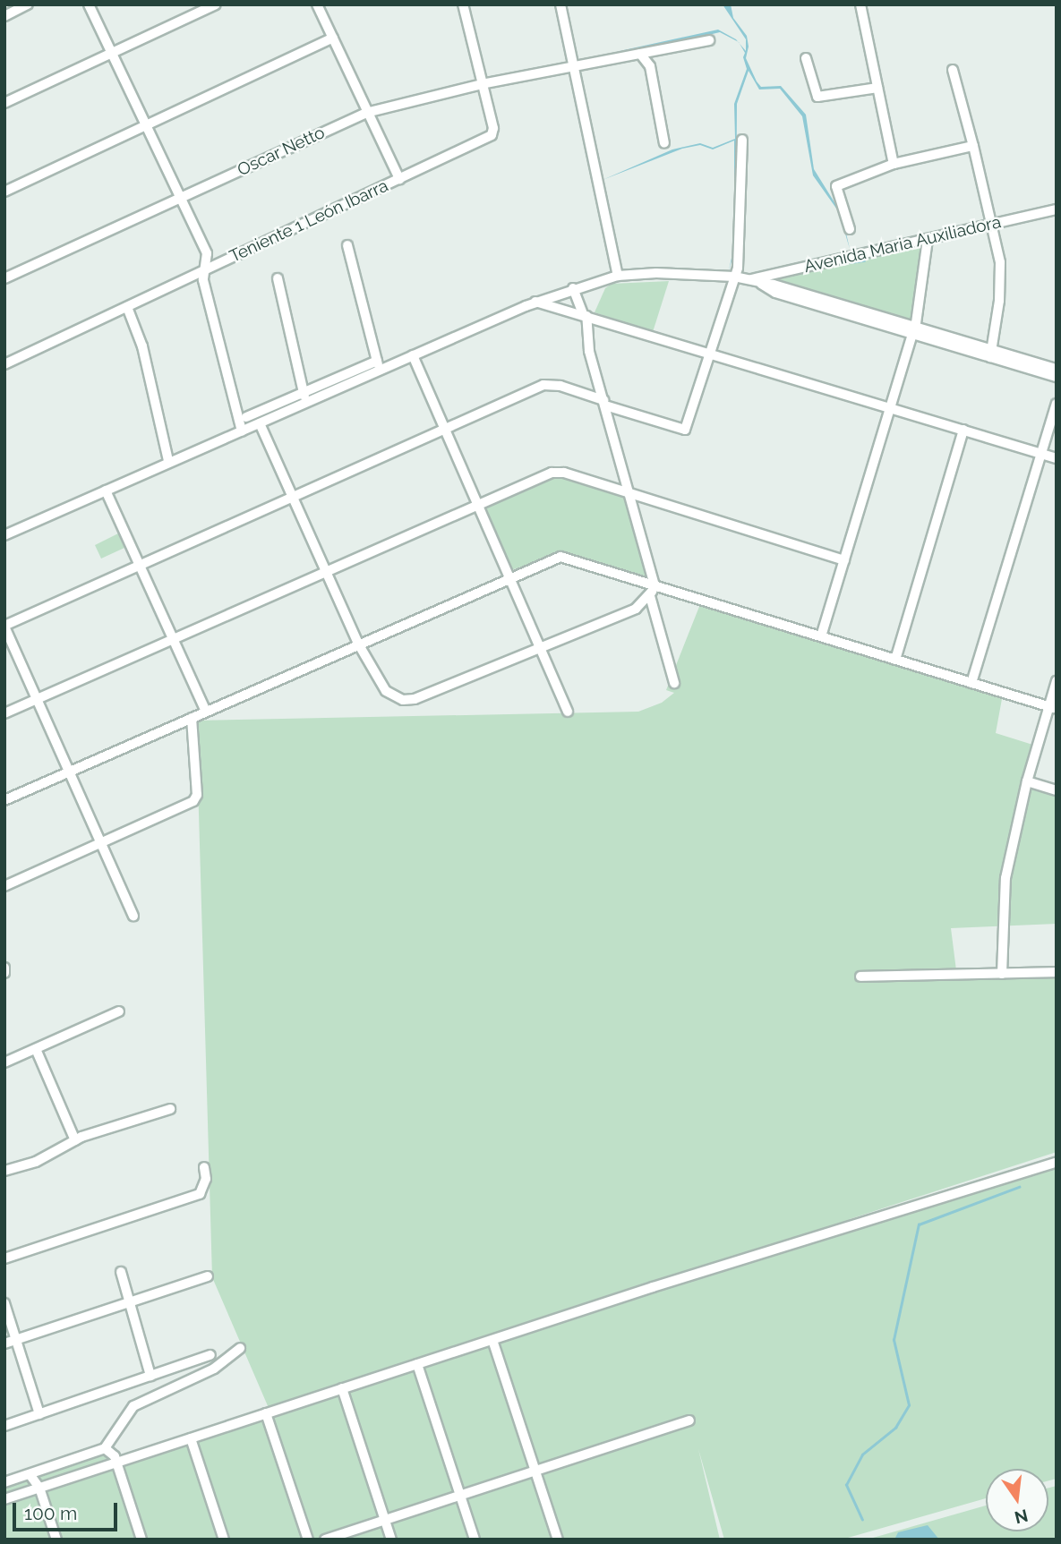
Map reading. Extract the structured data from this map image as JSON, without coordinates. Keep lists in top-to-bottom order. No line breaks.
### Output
{"streets":{"street":["Oscar Netto","Teniente 1 León Ibarra","Avenida Maria Auxiliadora"]},"crossings":[["Oscar Netto","Teniente 1 León Ibarra"]],"scale_bar":"100 m","north":"bottom"}
